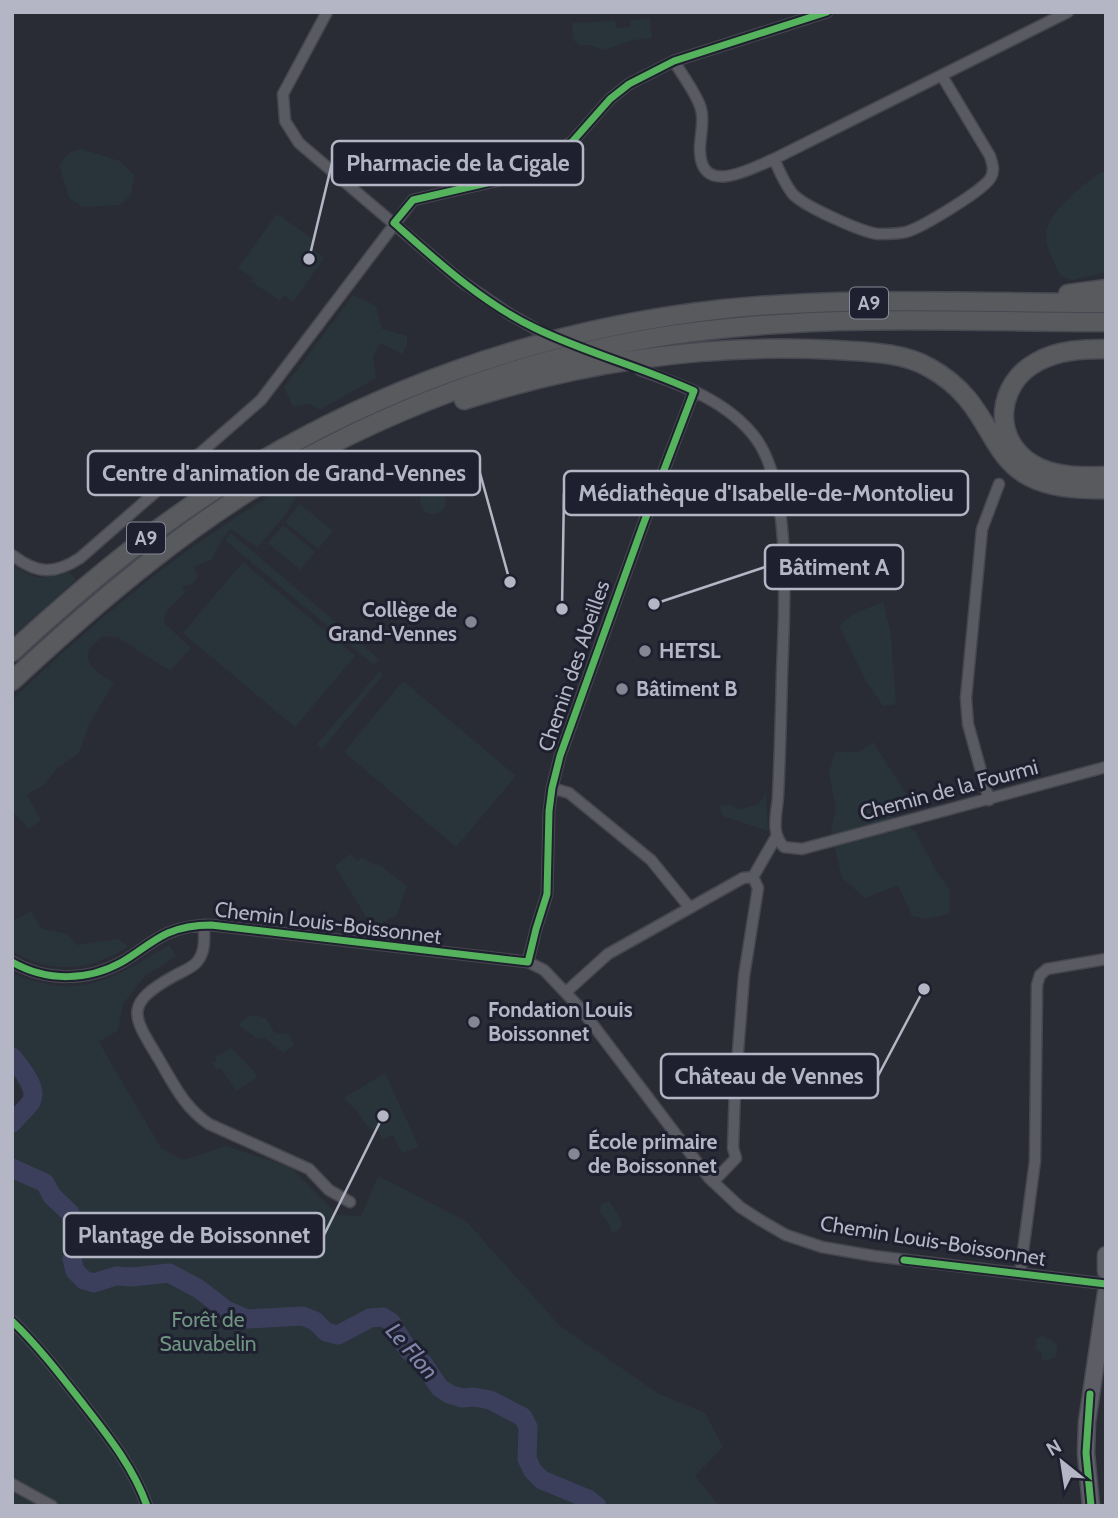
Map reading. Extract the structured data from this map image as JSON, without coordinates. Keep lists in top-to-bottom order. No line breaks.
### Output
{"streets":{"highway":["A9"],"street":["Chemin des Abeilles","Chemin de la Fourmi","Chemin Louis-Boissonnet"]},"crossings":[["Chemin des Abeilles","Chemin Louis-Boissonnet"]],"water":["Le Flon"],"parks":["Forêt de Sauvabelin"],"places":["Pharmacie de la Cigale","Centre d'animation de Grand-Vennes","Bâtiment A","Médiathèque d'Isabelle-de-Montolieu","Collège de Grand-Vennes","HETSL","Bâtiment B","Château de Vennes","Fondation Louis Boissonnet","Plantage de Boissonnet","École primaire de Boissonnet"],"north":"top left"}
